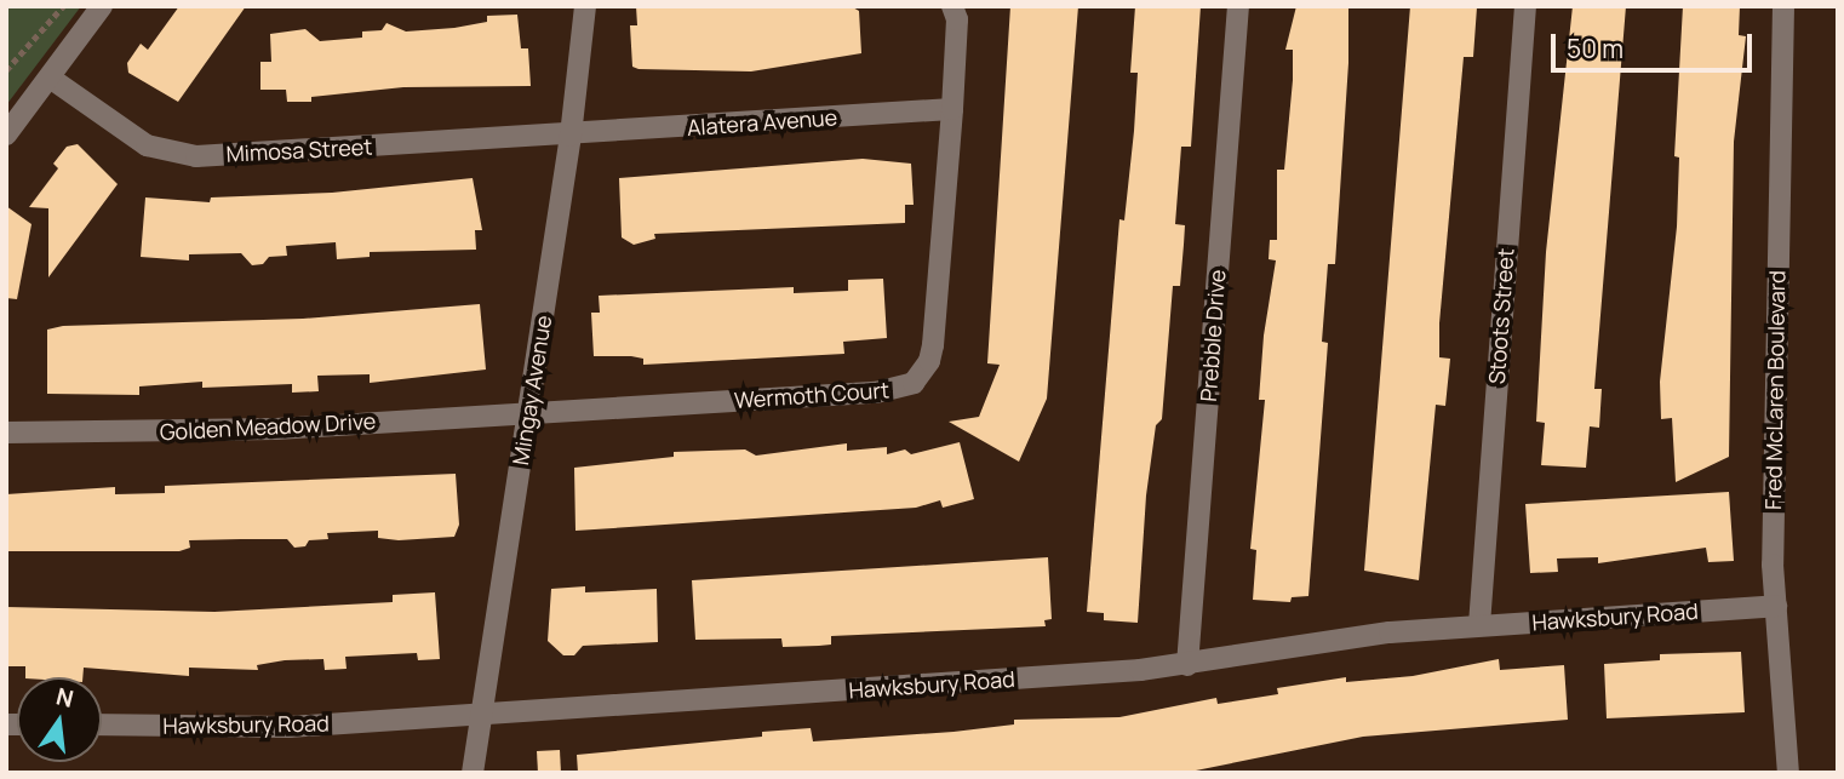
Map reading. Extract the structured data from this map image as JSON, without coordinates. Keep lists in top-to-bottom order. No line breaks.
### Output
{"streets":{"street":["Alatera Avenue","Mimosa Street","Stoots Street","Prebble Drive","Mingay Avenue","Fred McLaren Boulevard","Wermoth Court","Golden Meadow Drive","Hawksbury Road"]},"crossings":[["Alatera Avenue","Mimosa Street"],["Alatera Avenue","Mingay Avenue"],["Alatera Avenue","Wermoth Court"],["Mimosa Street","Mingay Avenue"],["Stoots Street","Hawksbury Road"],["Prebble Drive","Hawksbury Road"],["Mingay Avenue","Wermoth Court"],["Mingay Avenue","Golden Meadow Drive"],["Mingay Avenue","Hawksbury Road"],["Fred McLaren Boulevard","Hawksbury Road"],["Wermoth Court","Golden Meadow Drive"]],"scale_bar":"50 m","north":"top"}
